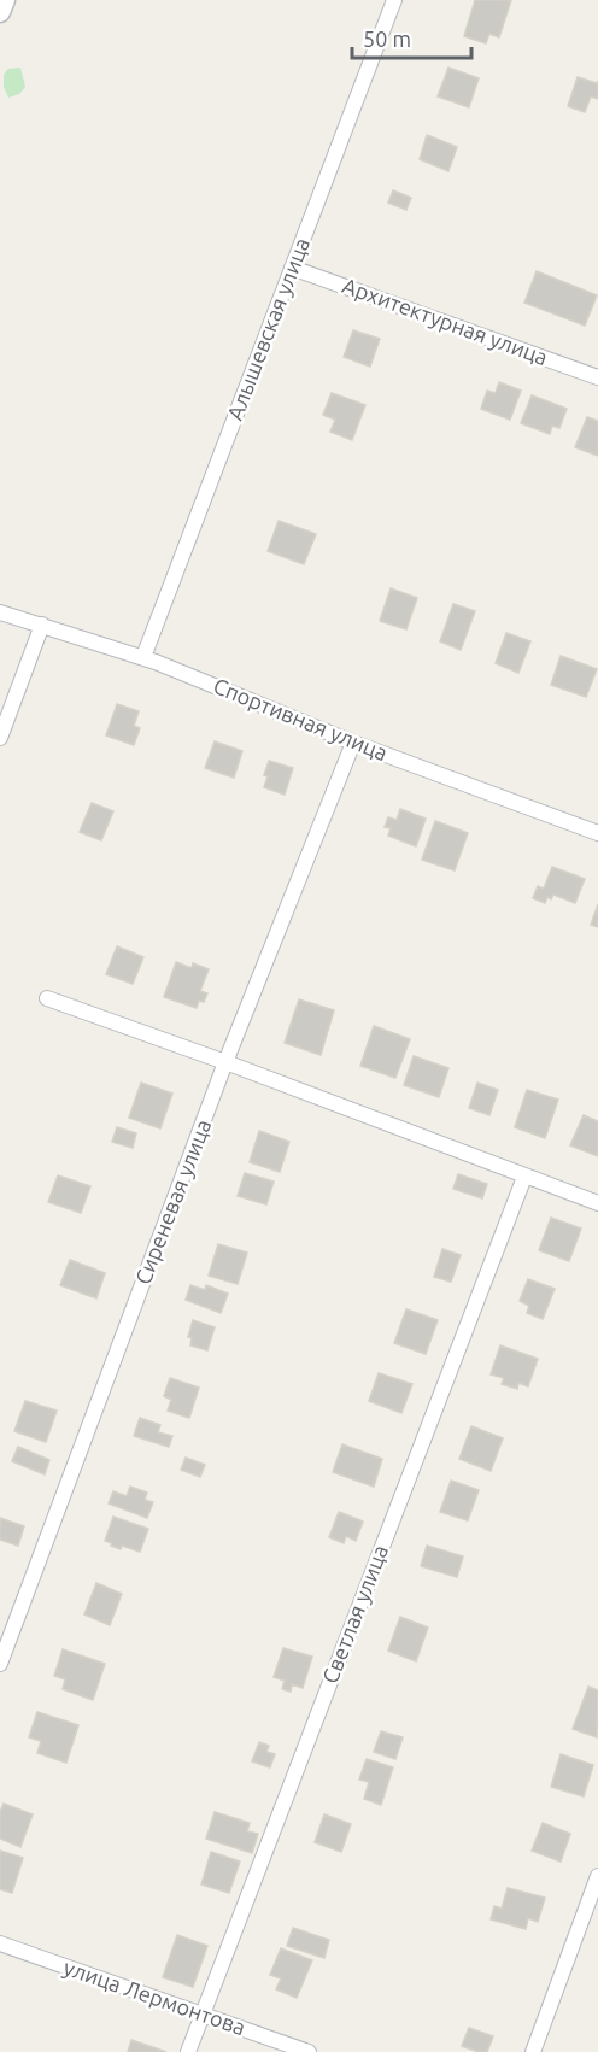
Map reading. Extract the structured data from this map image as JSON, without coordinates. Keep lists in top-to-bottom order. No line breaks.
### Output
{"streets":{"street":["Архитектурная улица","Алышевская улица","Спортивная улица","Сиреневая улица","Светлая улица","улица Лермонтова"]},"crossings":[["Архитектурная улица","Алышевская улица"],["Алышевская улица","Спортивная улица"],["Спортивная улица","Сиреневая улица"],["Светлая улица","улица Лермонтова"]],"scale_bar":"50 m"}
